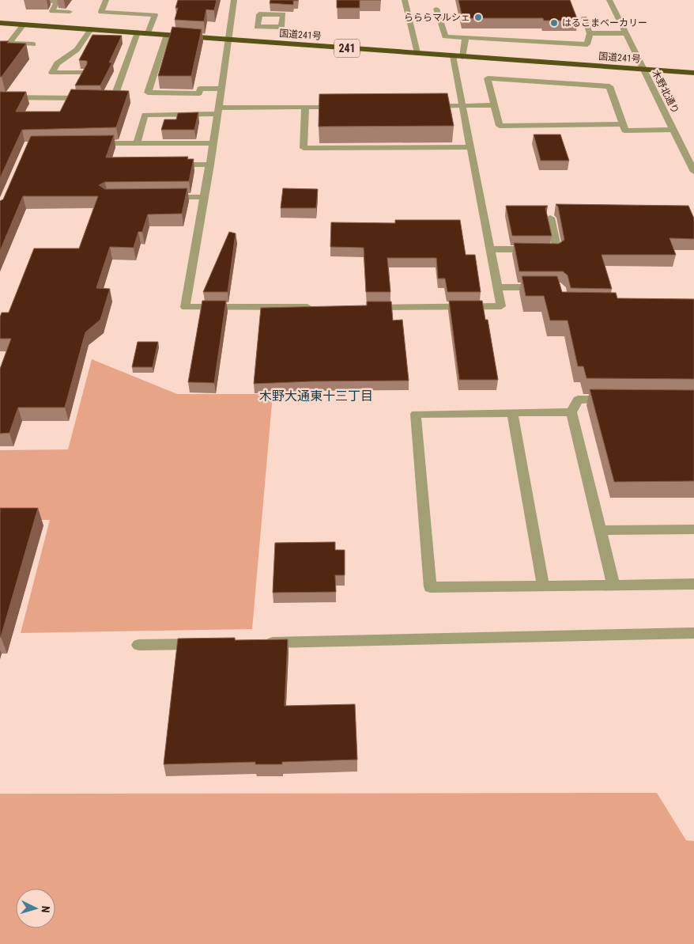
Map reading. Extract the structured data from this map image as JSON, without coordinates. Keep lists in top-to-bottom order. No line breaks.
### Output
{"streets":{"highway":["国道241号","241"],"street":["木野北通り"]},"crossings":[["国道241号","木野北通り"]],"districts":["木野大通東十三丁目"],"places":["らららマルシェ","はるこまベーカリー"],"north":"right"}
